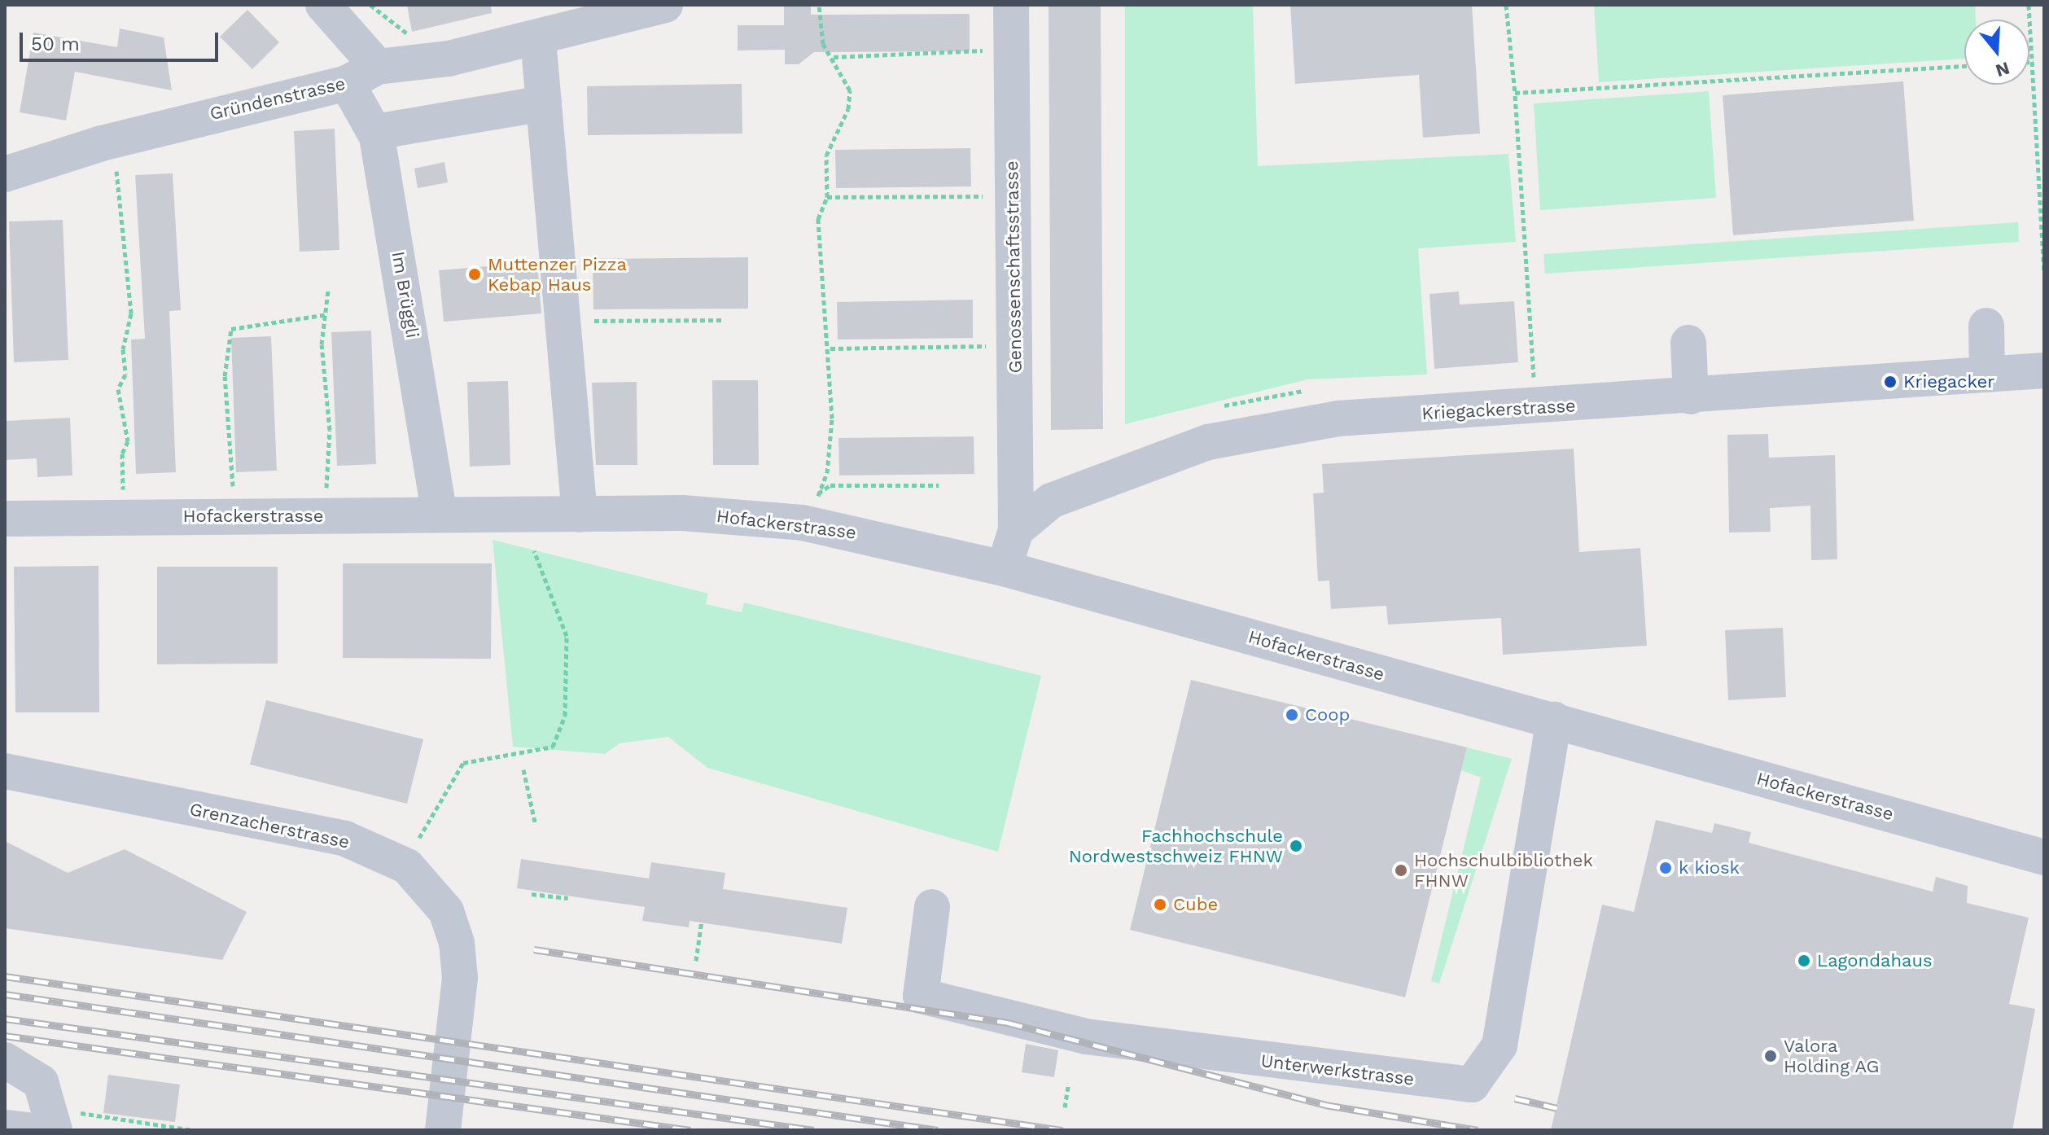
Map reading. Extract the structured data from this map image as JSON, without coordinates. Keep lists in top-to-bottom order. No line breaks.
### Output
{"streets":{"street":["Gründenstrasse","Genossenschaftsstrasse","Im Brüggli","Kriegackerstrasse","Hofackerstrasse","Grenzacherstrasse","Unterwerkstrasse"]},"crossings":[["Gründenstrasse","Im Brüggli"],["Genossenschaftsstrasse","Kriegackerstrasse"],["Im Brüggli","Hofackerstrasse"],["Hofackerstrasse","Unterwerkstrasse"]],"places":["Muttenzer Pizza Kebap Haus","Kriegacker","Coop","Fachhochschule Nordwestschweiz FHNW","k kiosk","Hochschulbibliothek FHNW","Cube","Lagondahaus","Valora Holding AG"],"scale_bar":"50 m","north":"bottom"}
